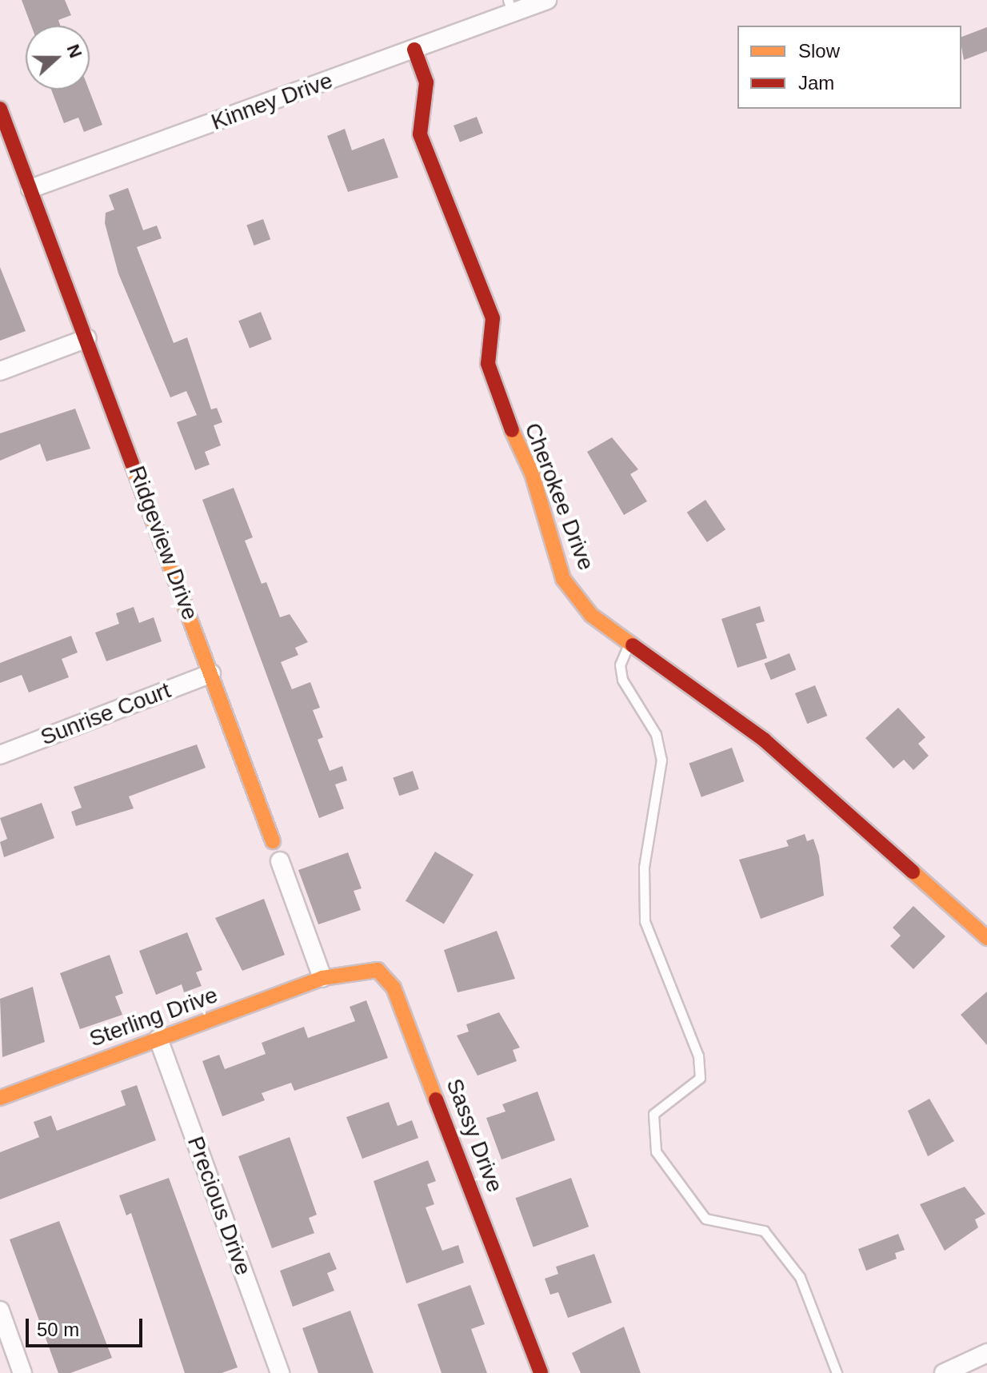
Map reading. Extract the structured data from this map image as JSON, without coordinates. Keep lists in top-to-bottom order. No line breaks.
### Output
{"streets":{"street":["Kinney Drive","Cherokee Drive","Ridgeview Drive","Sunrise Court","Sterling Drive","Sassy Drive","Precious Drive"]},"crossings":[["Kinney Drive","Cherokee Drive"],["Kinney Drive","Ridgeview Drive"],["Ridgeview Drive","Sunrise Court"],["Ridgeview Drive","Sterling Drive"],["Ridgeview Drive","Sassy Drive"],["Sterling Drive","Sassy Drive"],["Sterling Drive","Precious Drive"]],"legend":["Slow","Jam"],"scale_bar":"50 m","north":"right"}
